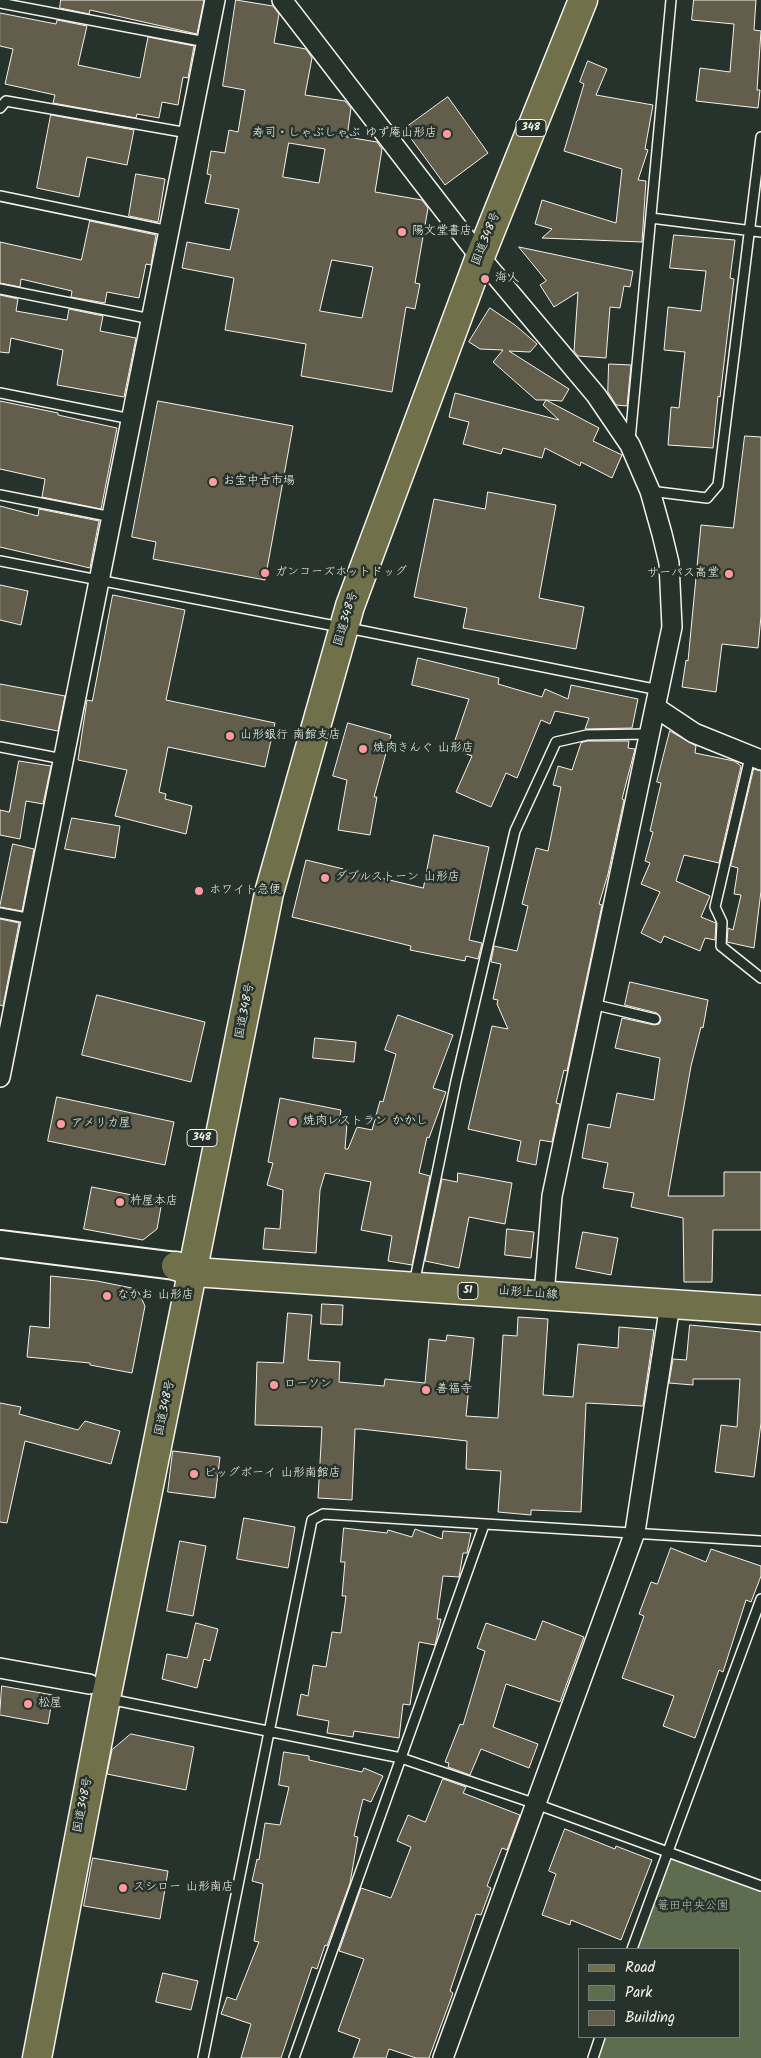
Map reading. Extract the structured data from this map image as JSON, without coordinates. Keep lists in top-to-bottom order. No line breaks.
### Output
{"streets":{"main road":["348","国道348号","51","山形上山線"]},"crossings":[["国道348号","山形上山線"]],"parks":["篭田中央公園"],"places":["寿司・しゃぶしゃぶ ゆず庵山形店","陽文堂書店","海人","お宝中古市場","ガンコーズホットドッグ","サーパス高堂","山形銀行 南館支店","焼肉きんぐ 山形店","ダブルストーン 山形店","ホワイト急便","焼肉レストラン かかし","アメリカ屋","杵屋本店","なかお 山形店","ローソン","善福寺","ビッグボーイ 山形南館店","松屋","スシロー 山形南店"],"legend":["Road","Park","Building"]}
